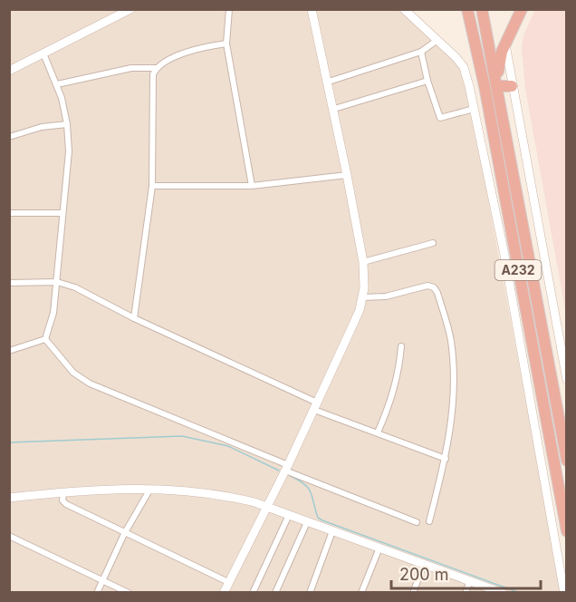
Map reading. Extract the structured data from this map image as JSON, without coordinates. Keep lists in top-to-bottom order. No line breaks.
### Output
{"streets":{"highway":["A232"]},"scale_bar":"200 m"}
